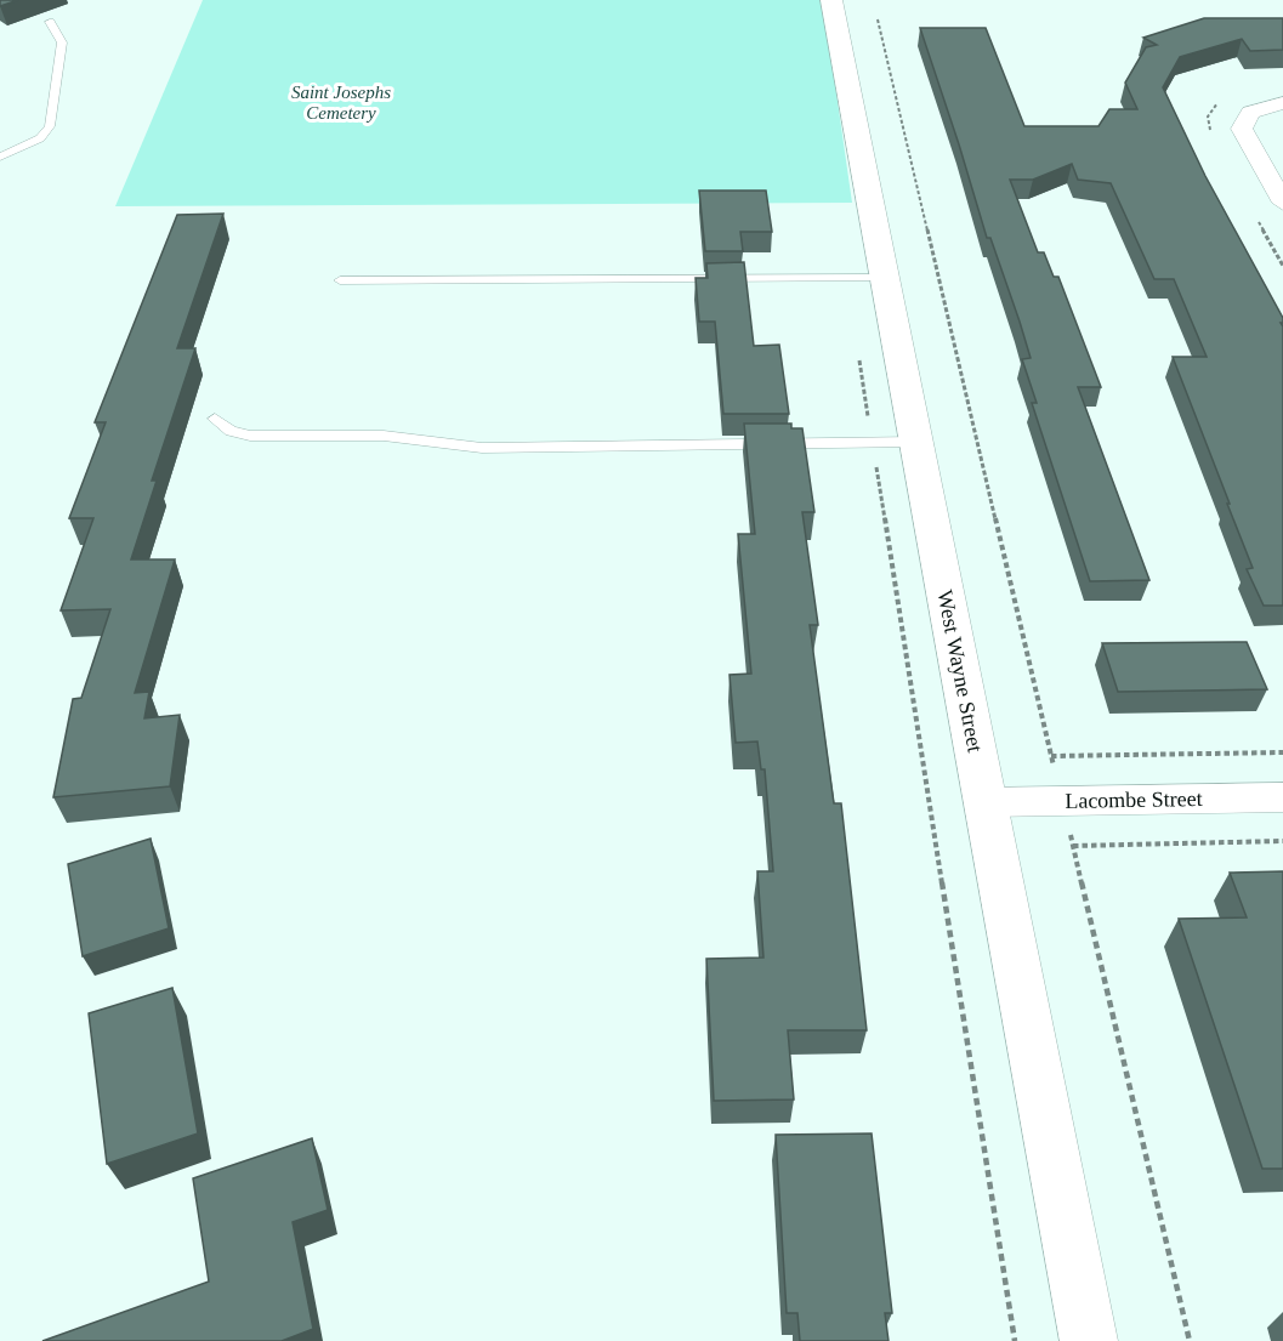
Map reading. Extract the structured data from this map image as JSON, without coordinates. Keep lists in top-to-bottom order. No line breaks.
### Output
{"streets":{"street":["West Wayne Street","Lacombe Street"]},"crossings":[["West Wayne Street","Lacombe Street"]],"parks":["Saint Josephs Cemetery"]}
